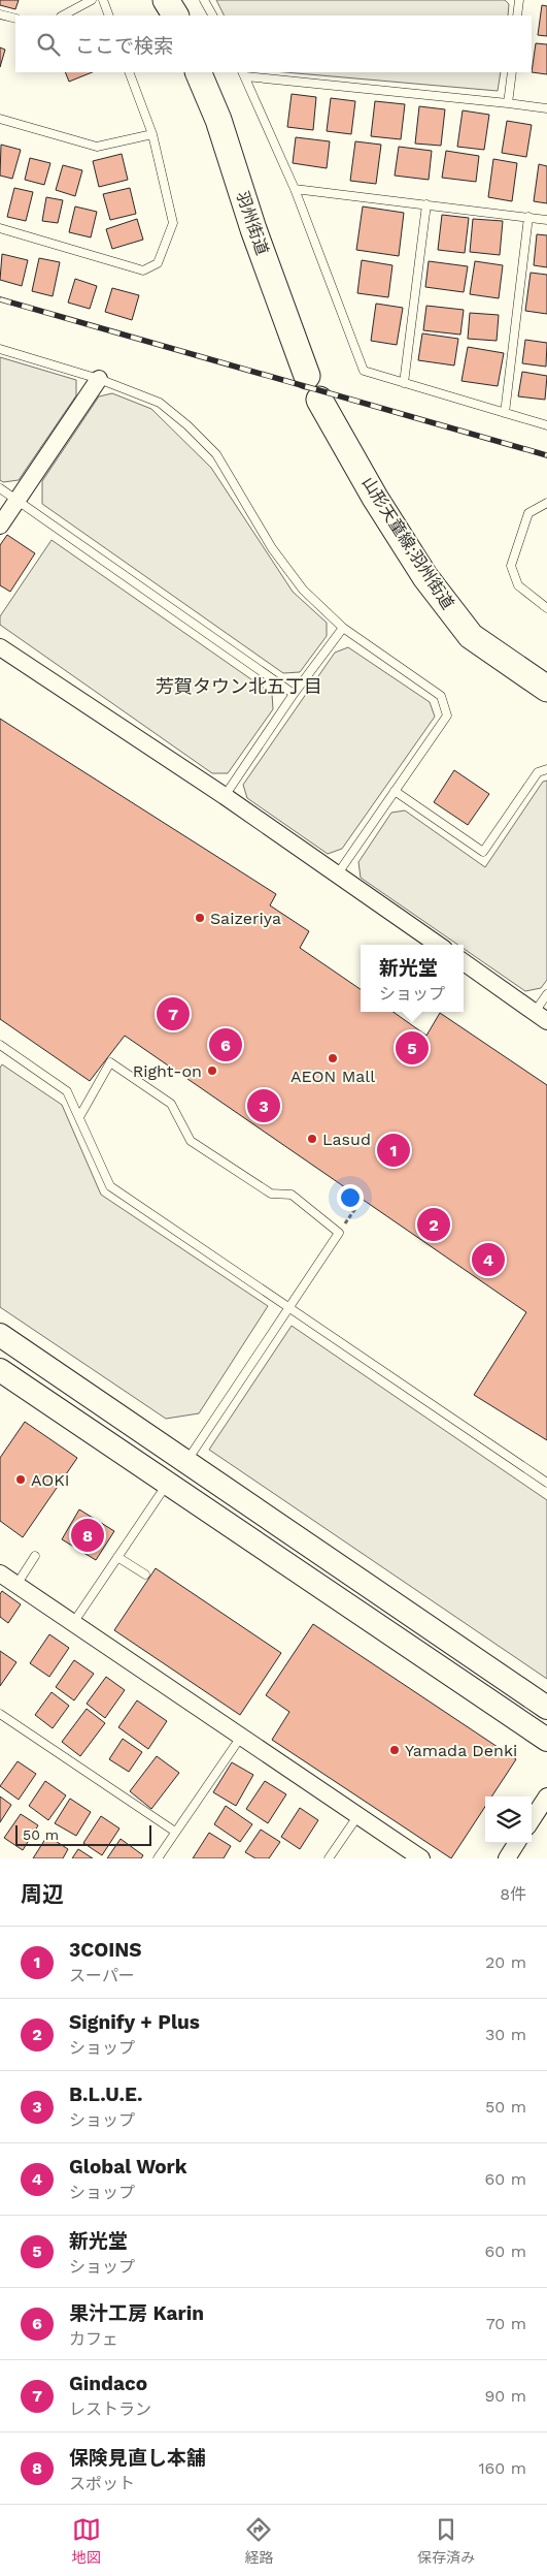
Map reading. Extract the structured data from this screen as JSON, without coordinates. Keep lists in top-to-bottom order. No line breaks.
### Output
{"streets":{"main road":["羽州街道","山形天童線;羽州街道"]},"districts":["芳賀タウン北五丁目"],"places":["Saizeriya","AEON Mall","Right-on","Lasud","AOKI","Yamada Denki"],"scale_bar":"50 m","page":{"search":"ここで検索","popup":["新光堂","ショップ"],"pins":["7","6","5","3","1","2","4","8"],"scale":"50 m","heading":["周辺","8件"],"list":[{"mark":"1","name":"3COINS","note":"スーパー","value":"20 m"},{"mark":"2","name":"Signify + Plus","note":"ショップ","value":"30 m"},{"mark":"3","name":"B.L.U.E.","note":"ショップ","value":"50 m"},{"mark":"4","name":"Global Work","note":"ショップ","value":"60 m"},{"mark":"5","name":"新光堂","note":"ショップ","value":"60 m"},{"mark":"6","name":"果汁工房 Karin","note":"カフェ","value":"70 m"},{"mark":"7","name":"Gindaco","note":"レストラン","value":"90 m"},{"mark":"8","name":"保険見直し本舗","note":"スポット","value":"160 m"}],"nav":["地図","経路","保存済み"]}}
